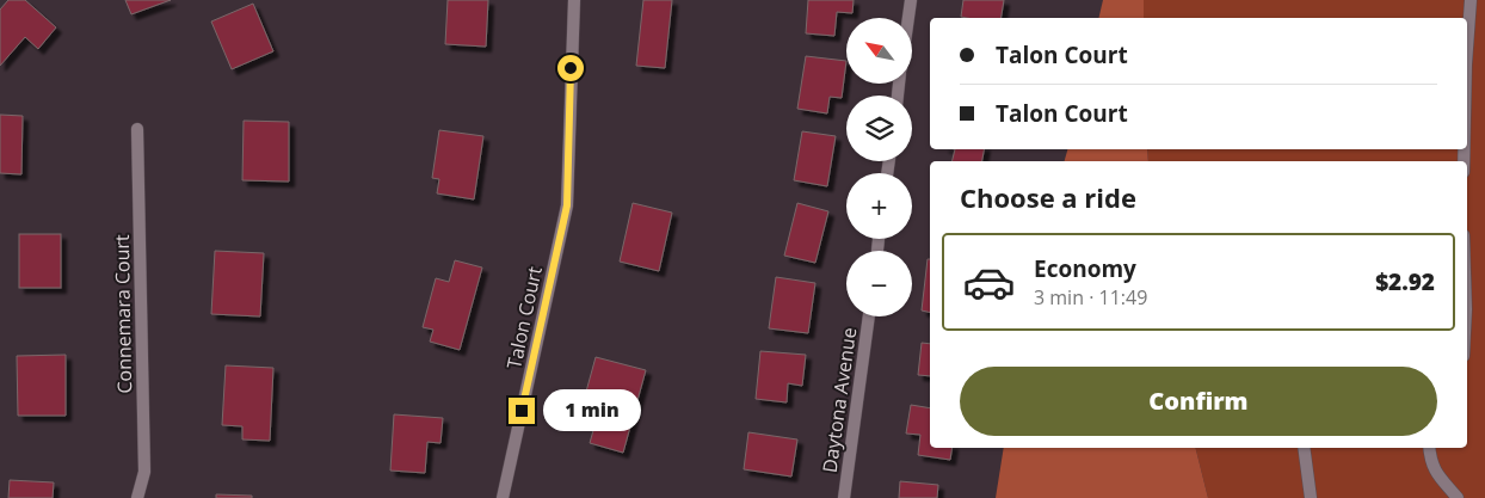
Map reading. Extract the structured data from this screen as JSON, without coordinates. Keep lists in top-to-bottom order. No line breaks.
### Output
{"streets":{"street":["Connemara Court","Talon Court","Daytona Avenue"]},"north":"top left","page":{"map_buttons":["+","−"],"banner":["Talon Court","Talon Court"],"heading":"Choose a ride","list":[{"name":"Economy","note":"3 min · 11:49","value":"$2.92"}],"buttons":"Confirm","bubble":"1 min"}}
